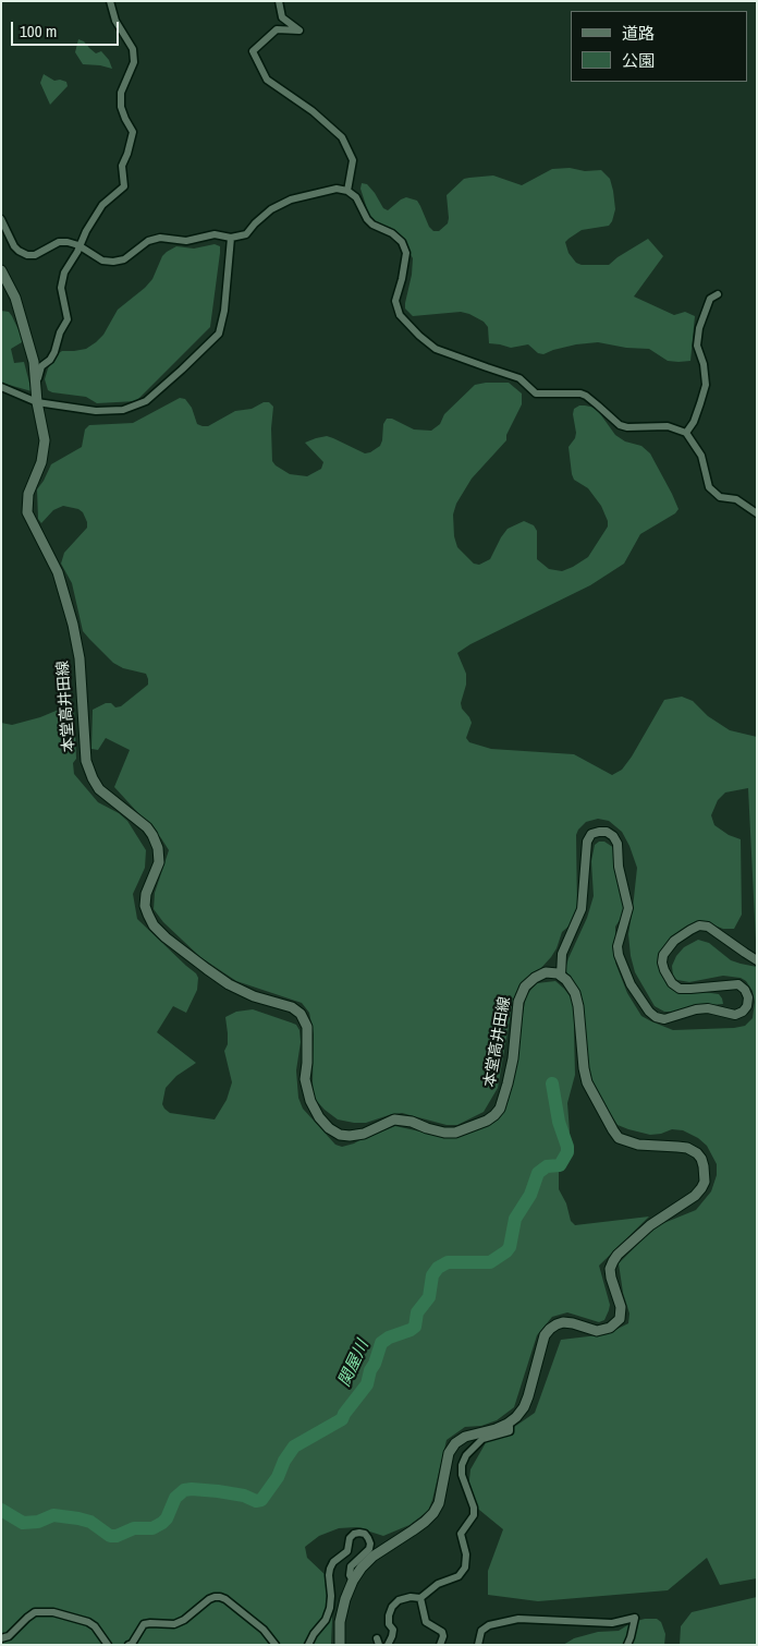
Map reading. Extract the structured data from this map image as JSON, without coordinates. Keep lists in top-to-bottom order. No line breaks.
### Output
{"streets":{"main road":["本堂高井田線"]},"water":["関屋川"],"legend":["道路","公園"],"scale_bar":"100 m"}
